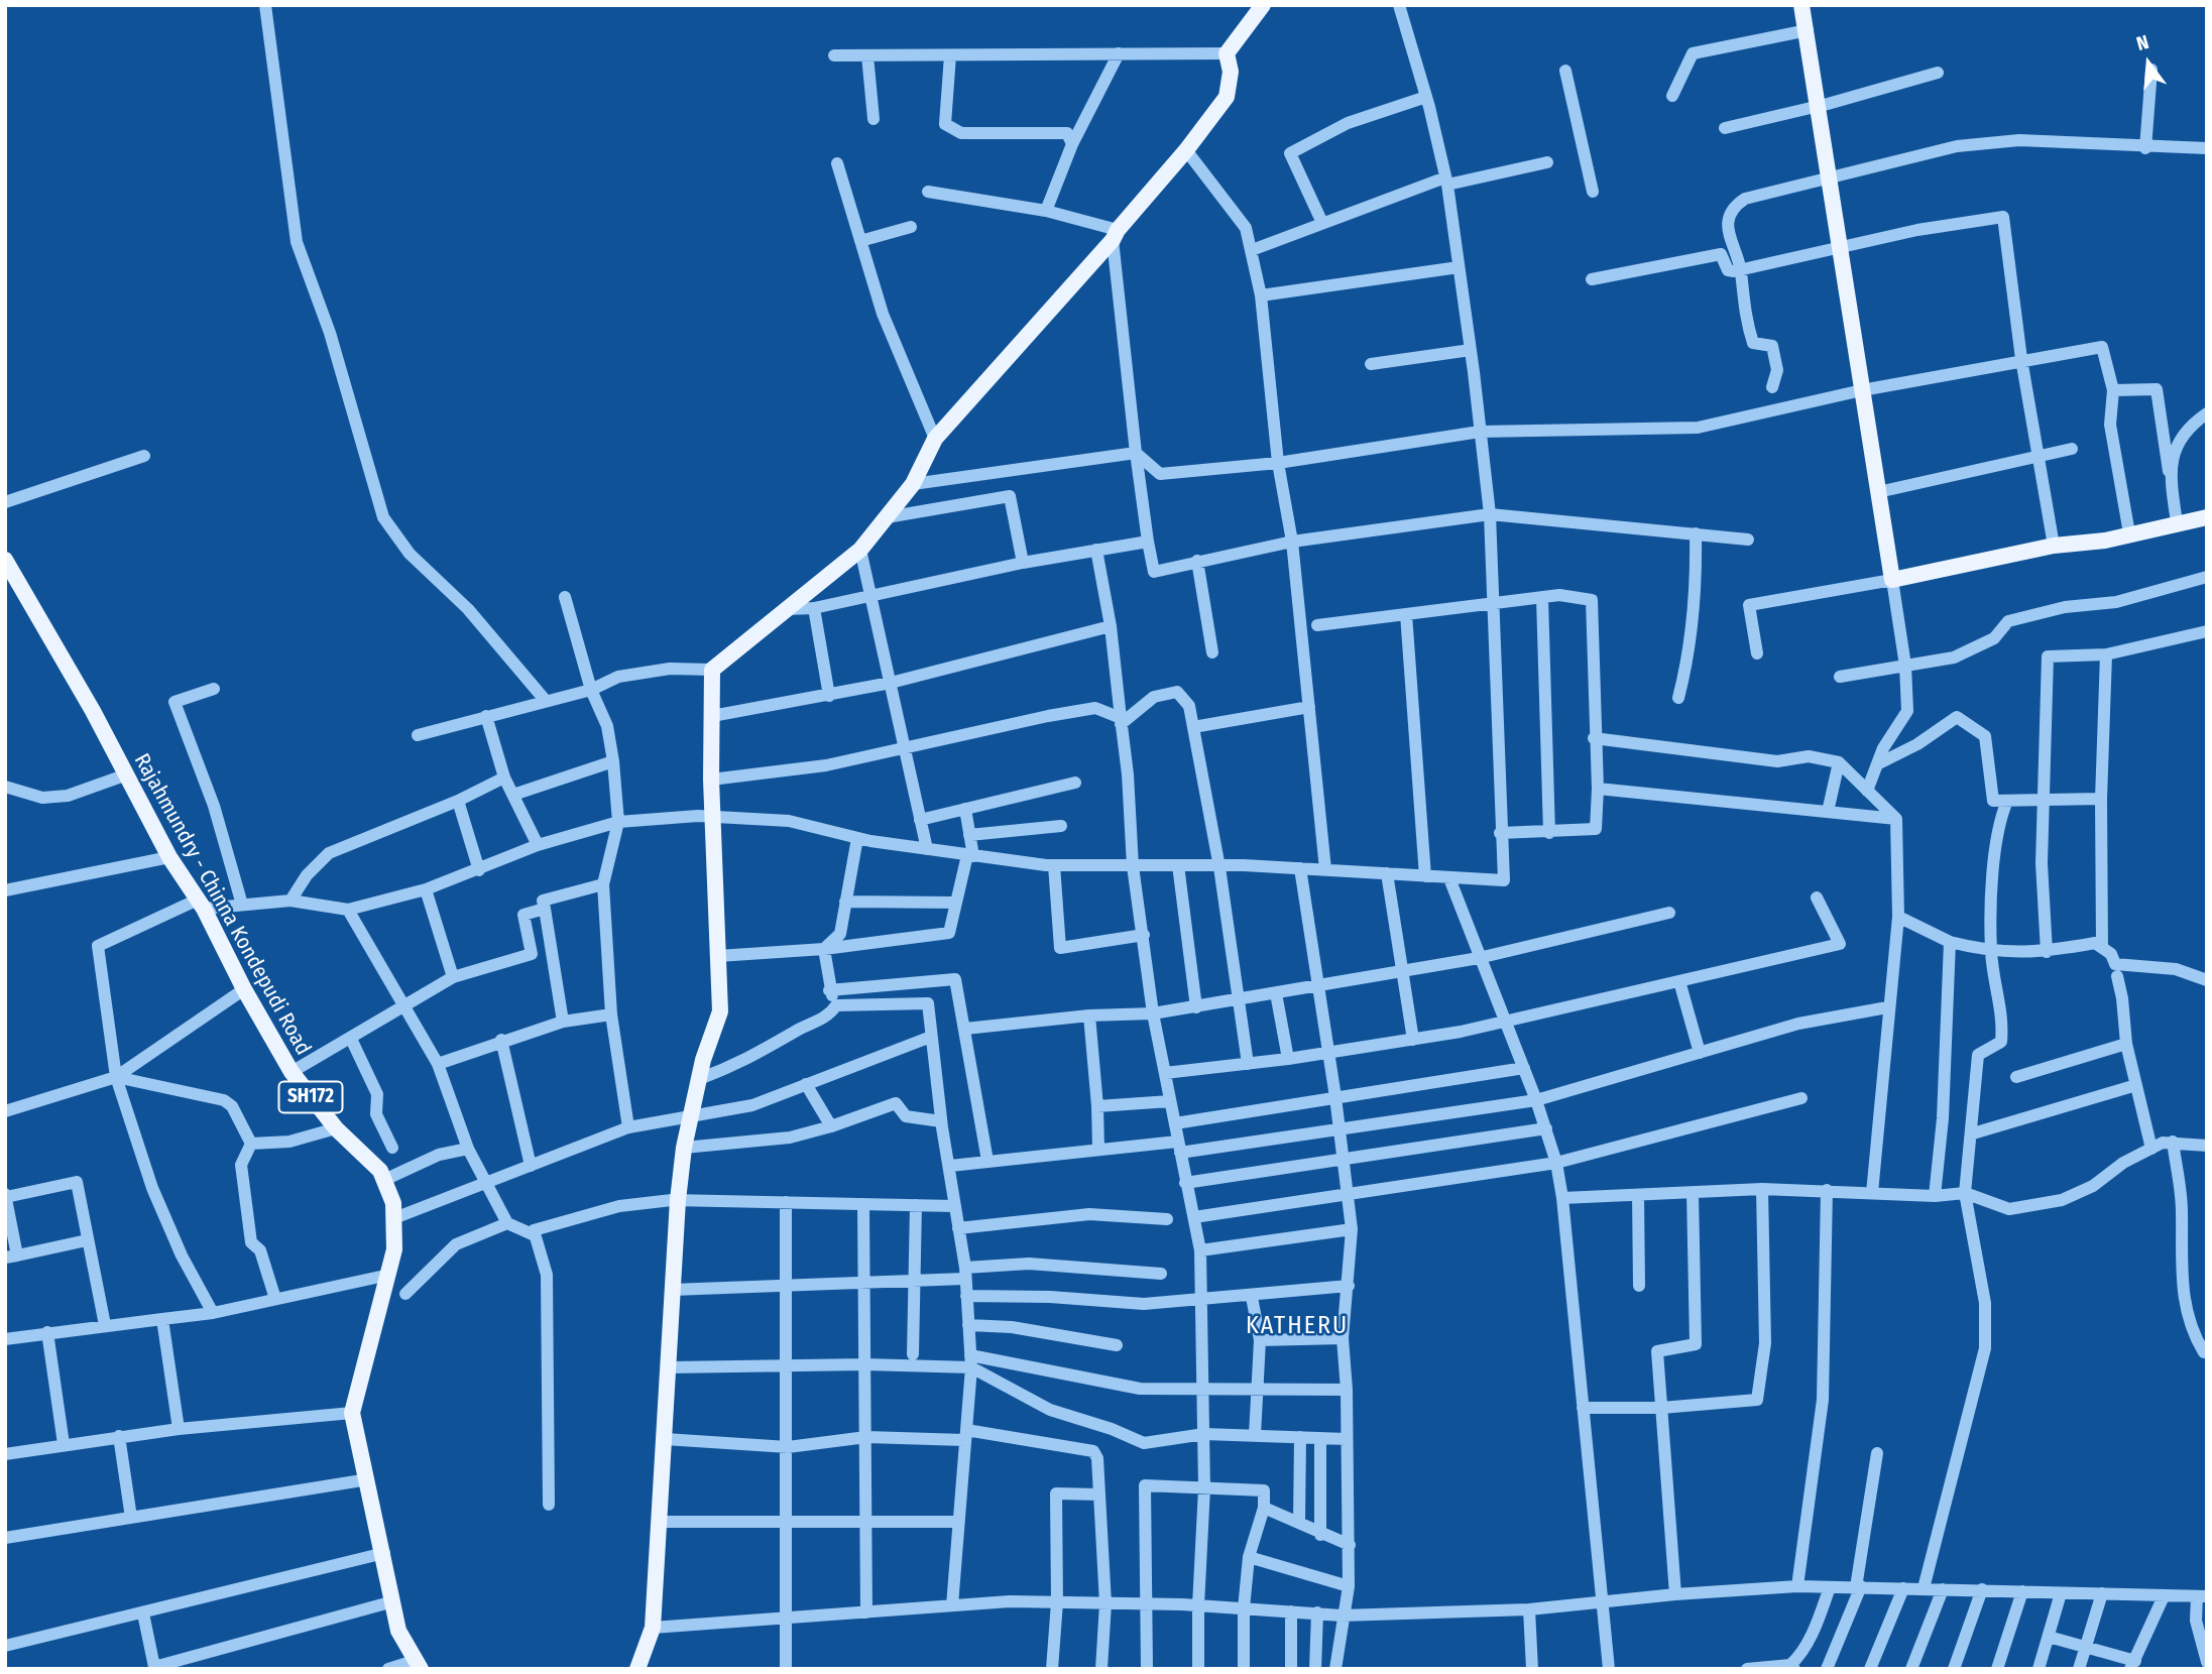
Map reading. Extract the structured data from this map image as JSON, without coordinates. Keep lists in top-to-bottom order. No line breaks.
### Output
{"streets":{"main road":["Rajahmundry - Chinna Kondepudi Road","SH172"]},"districts":["KATHERU"],"north":"top"}
